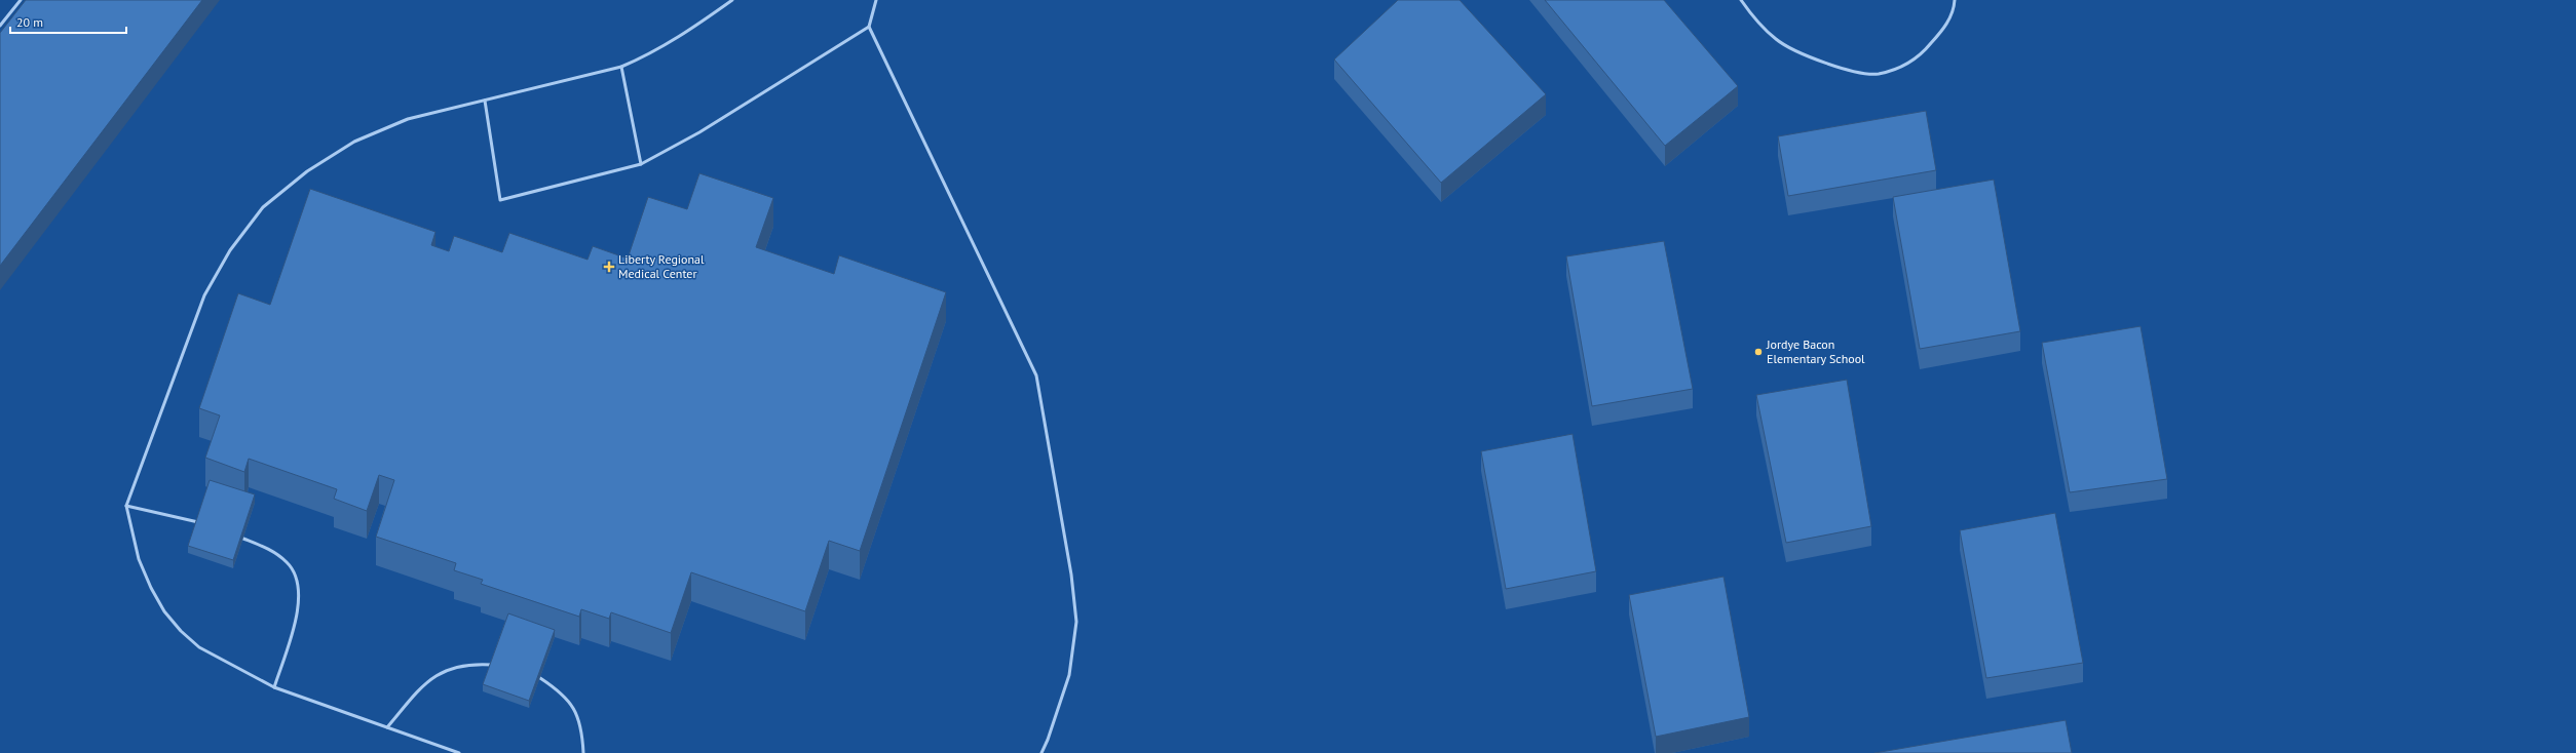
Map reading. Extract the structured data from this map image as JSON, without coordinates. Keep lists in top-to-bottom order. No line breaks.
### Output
{"places":{"health":["Liberty Regional Medical Center"],"other":["Jordye Bacon Elementary School"]},"scale_bar":"20 m"}
